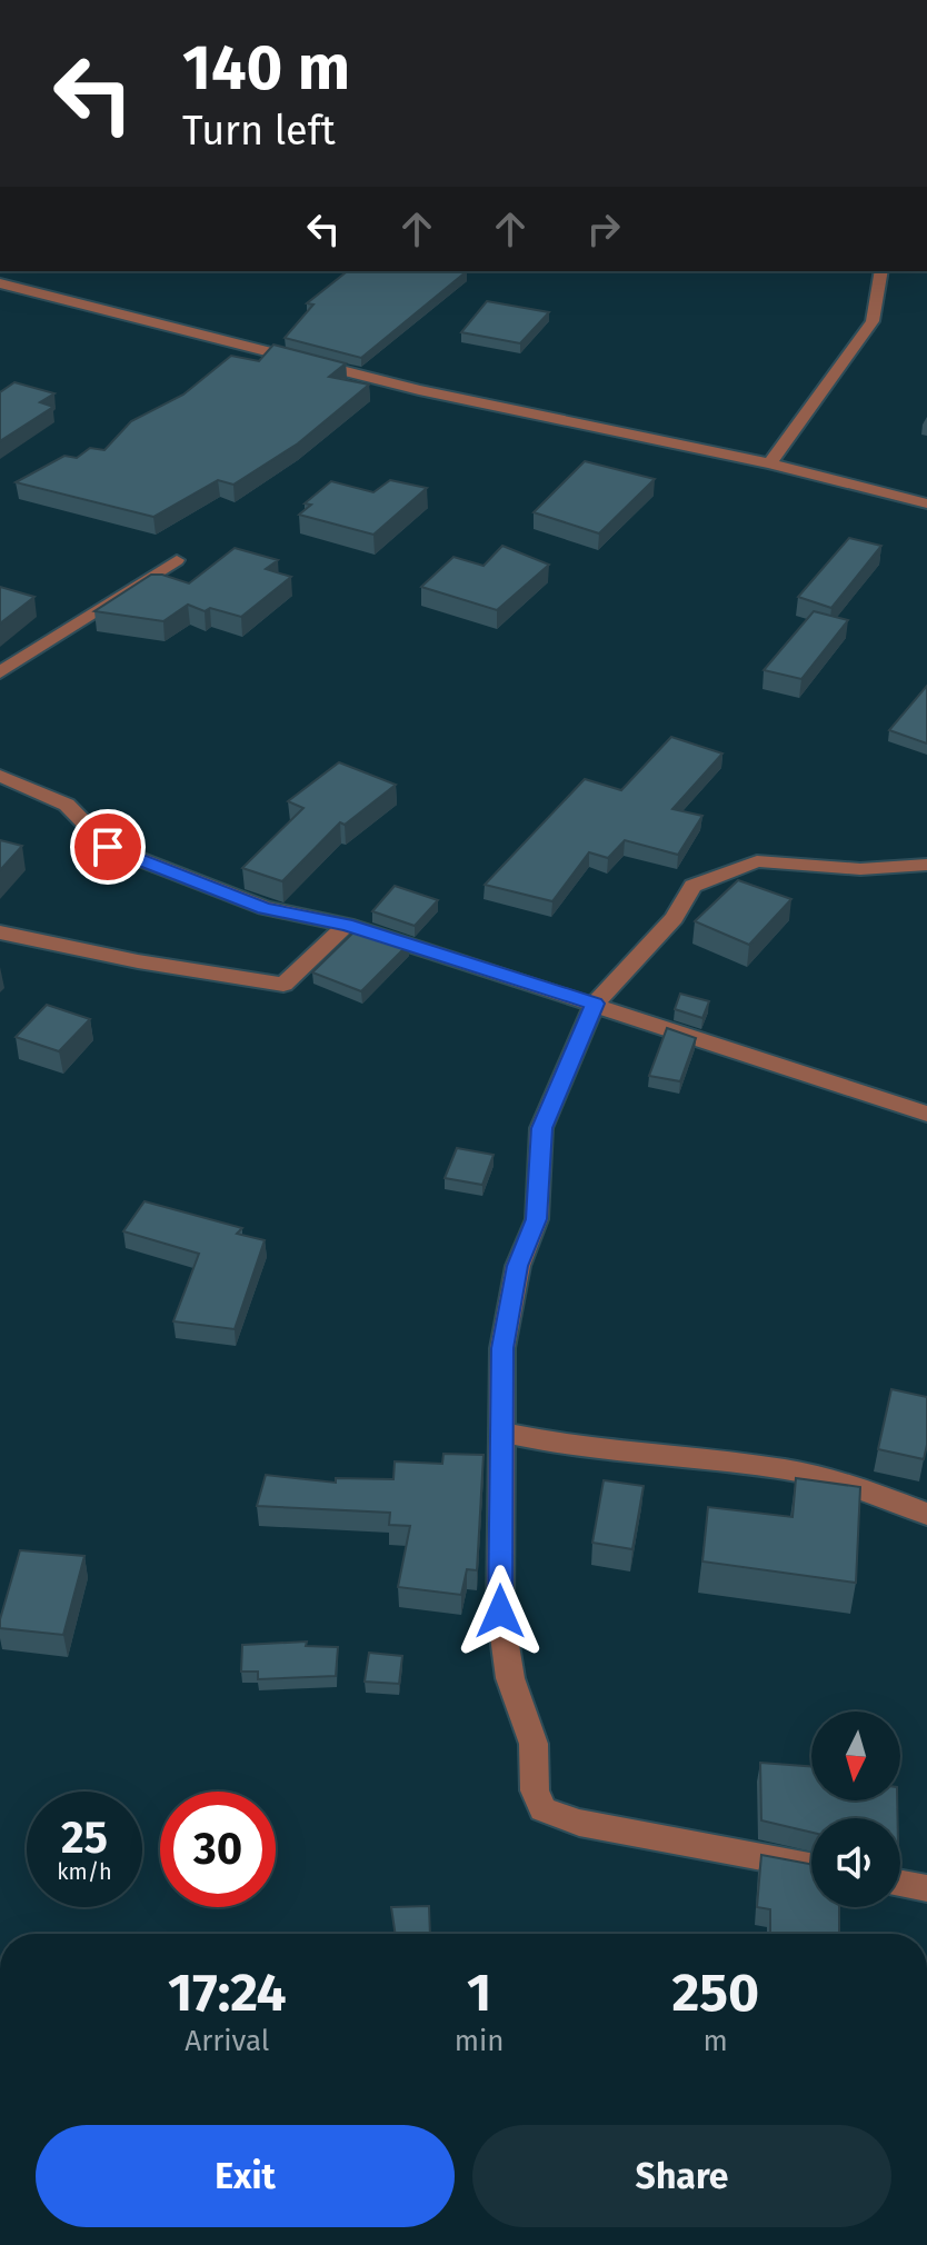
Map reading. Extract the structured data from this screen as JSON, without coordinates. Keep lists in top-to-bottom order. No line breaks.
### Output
{"north":"bottom","page":{"turn":["140 m","Turn left"],"speed":"25 km/h","limit":"30","eta":["17:24","Arrival","1","min","250","m"],"buttons":["Exit","Share"]}}
